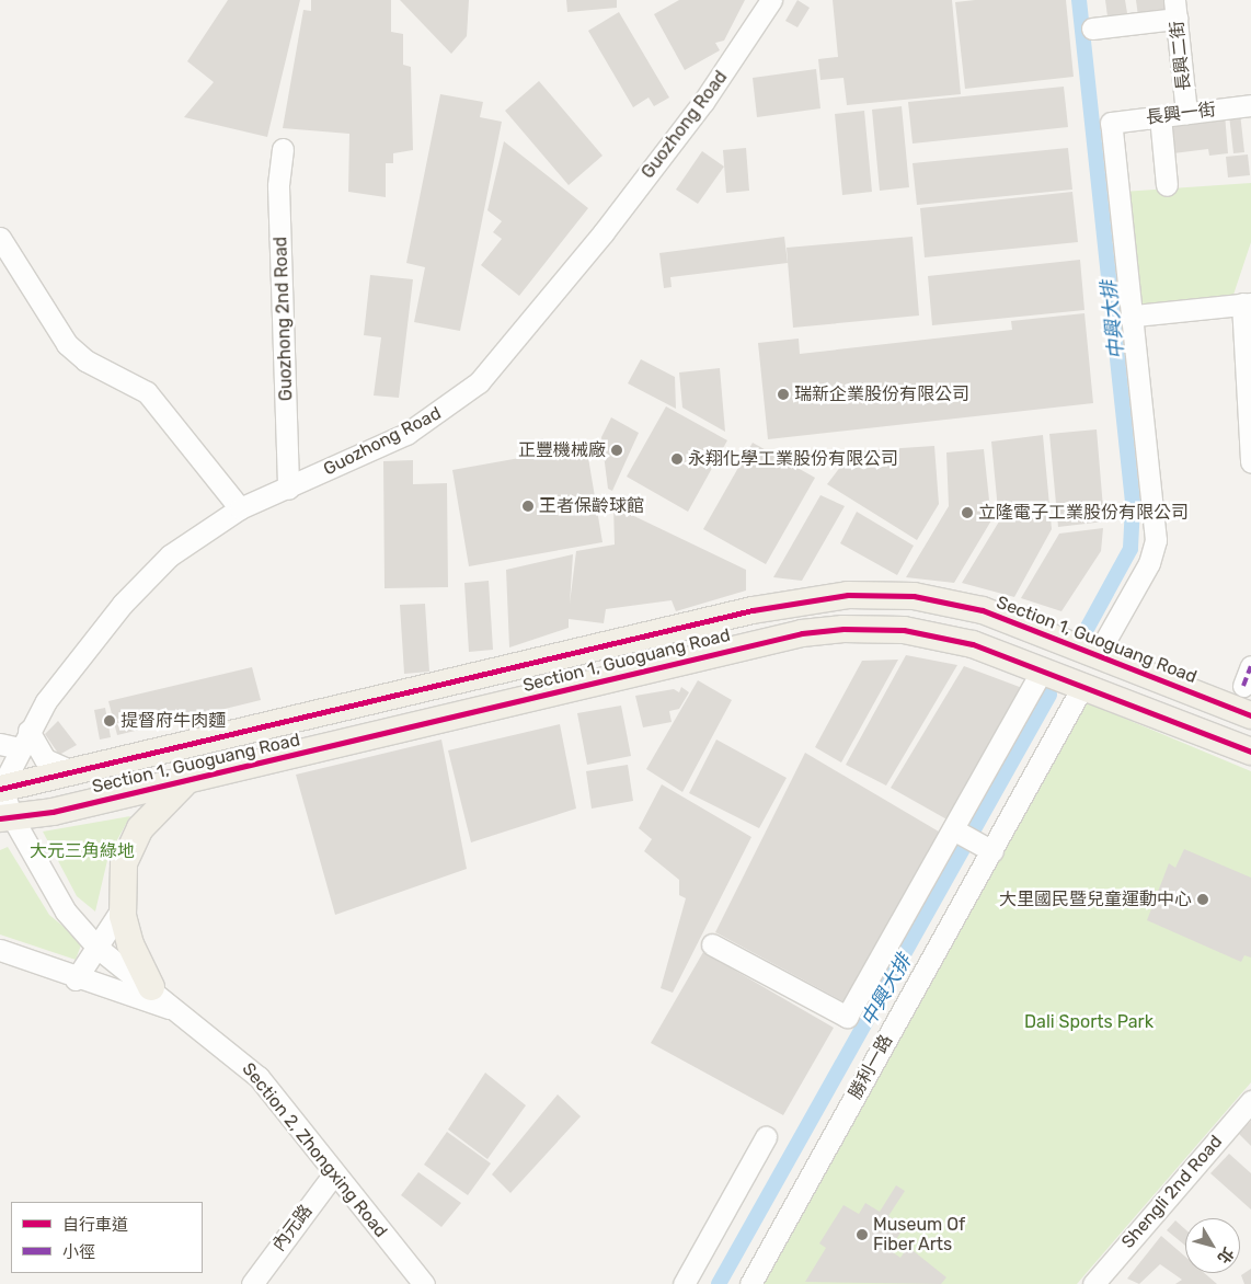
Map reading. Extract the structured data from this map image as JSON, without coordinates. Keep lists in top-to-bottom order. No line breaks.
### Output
{"streets":{"main road":["Section 1, Guoguang Road"],"street":["長興二街","長興一街","Guozhong Road","Guozhong 2nd Road","勝利一路","Section 2, Zhongxing Road","Shengli 2nd Road","內元路"]},"crossings":[["長興二街","長興一街"],["Guozhong Road","Guozhong 2nd Road"],["Guozhong Road","Section 1, Guoguang Road"],["Guozhong Road","Section 2, Zhongxing Road"],["Section 1, Guoguang Road","勝利一路"],["Section 1, Guoguang Road","Section 2, Zhongxing Road"],["Section 2, Zhongxing Road","內元路"]],"water":["中興大排"],"parks":["大元三角綠地","Dali Sports Park"],"places":["瑞新企業股份有限公司","正豐機械廠","永翔化學工業股份有限公司","王者保齡球館","立隆電子工業股份有限公司","提督府牛肉麵","大里國民暨兒童運動中心","Museum Of Fiber Arts"],"legend":["自行車道","小徑"],"north":"bottom right"}
